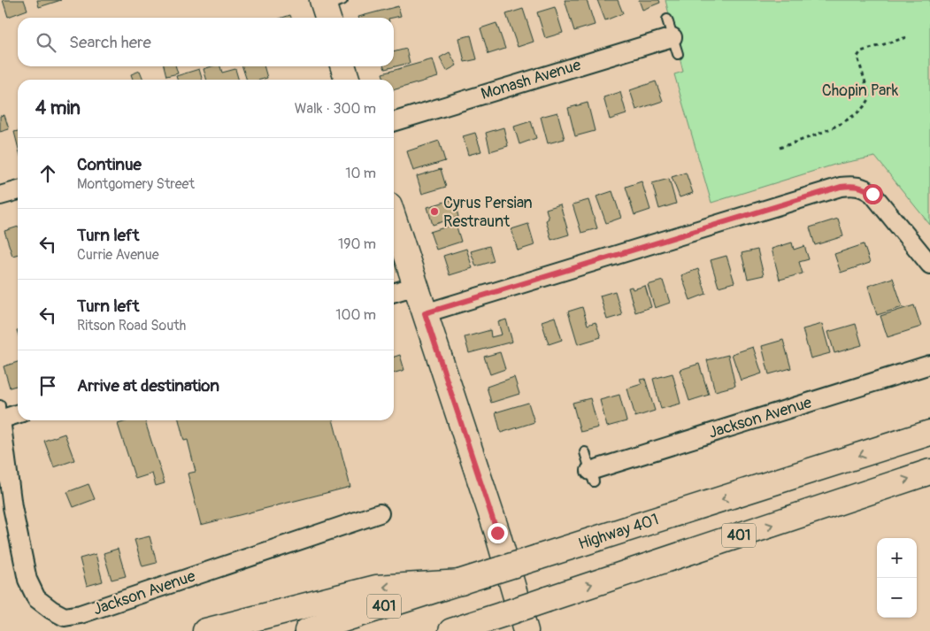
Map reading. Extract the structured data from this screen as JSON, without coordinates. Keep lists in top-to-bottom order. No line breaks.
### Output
{"streets":{"main road":["Highway 401","401"],"street":["Monash Avenue","Jackson Avenue"]},"parks":["Chopin Park"],"places":["Cyrus Persian Restraunt"],"page":{"search":"Search here","heading":["4 min","Walk · 300 m"],"list":[["Continue","Montgomery Street","10 m"],["Turn left","Currie Avenue","190 m"],["Turn left","Ritson Road South","100 m"],"Arrive at destination"],"map_buttons":["+","−"]}}
